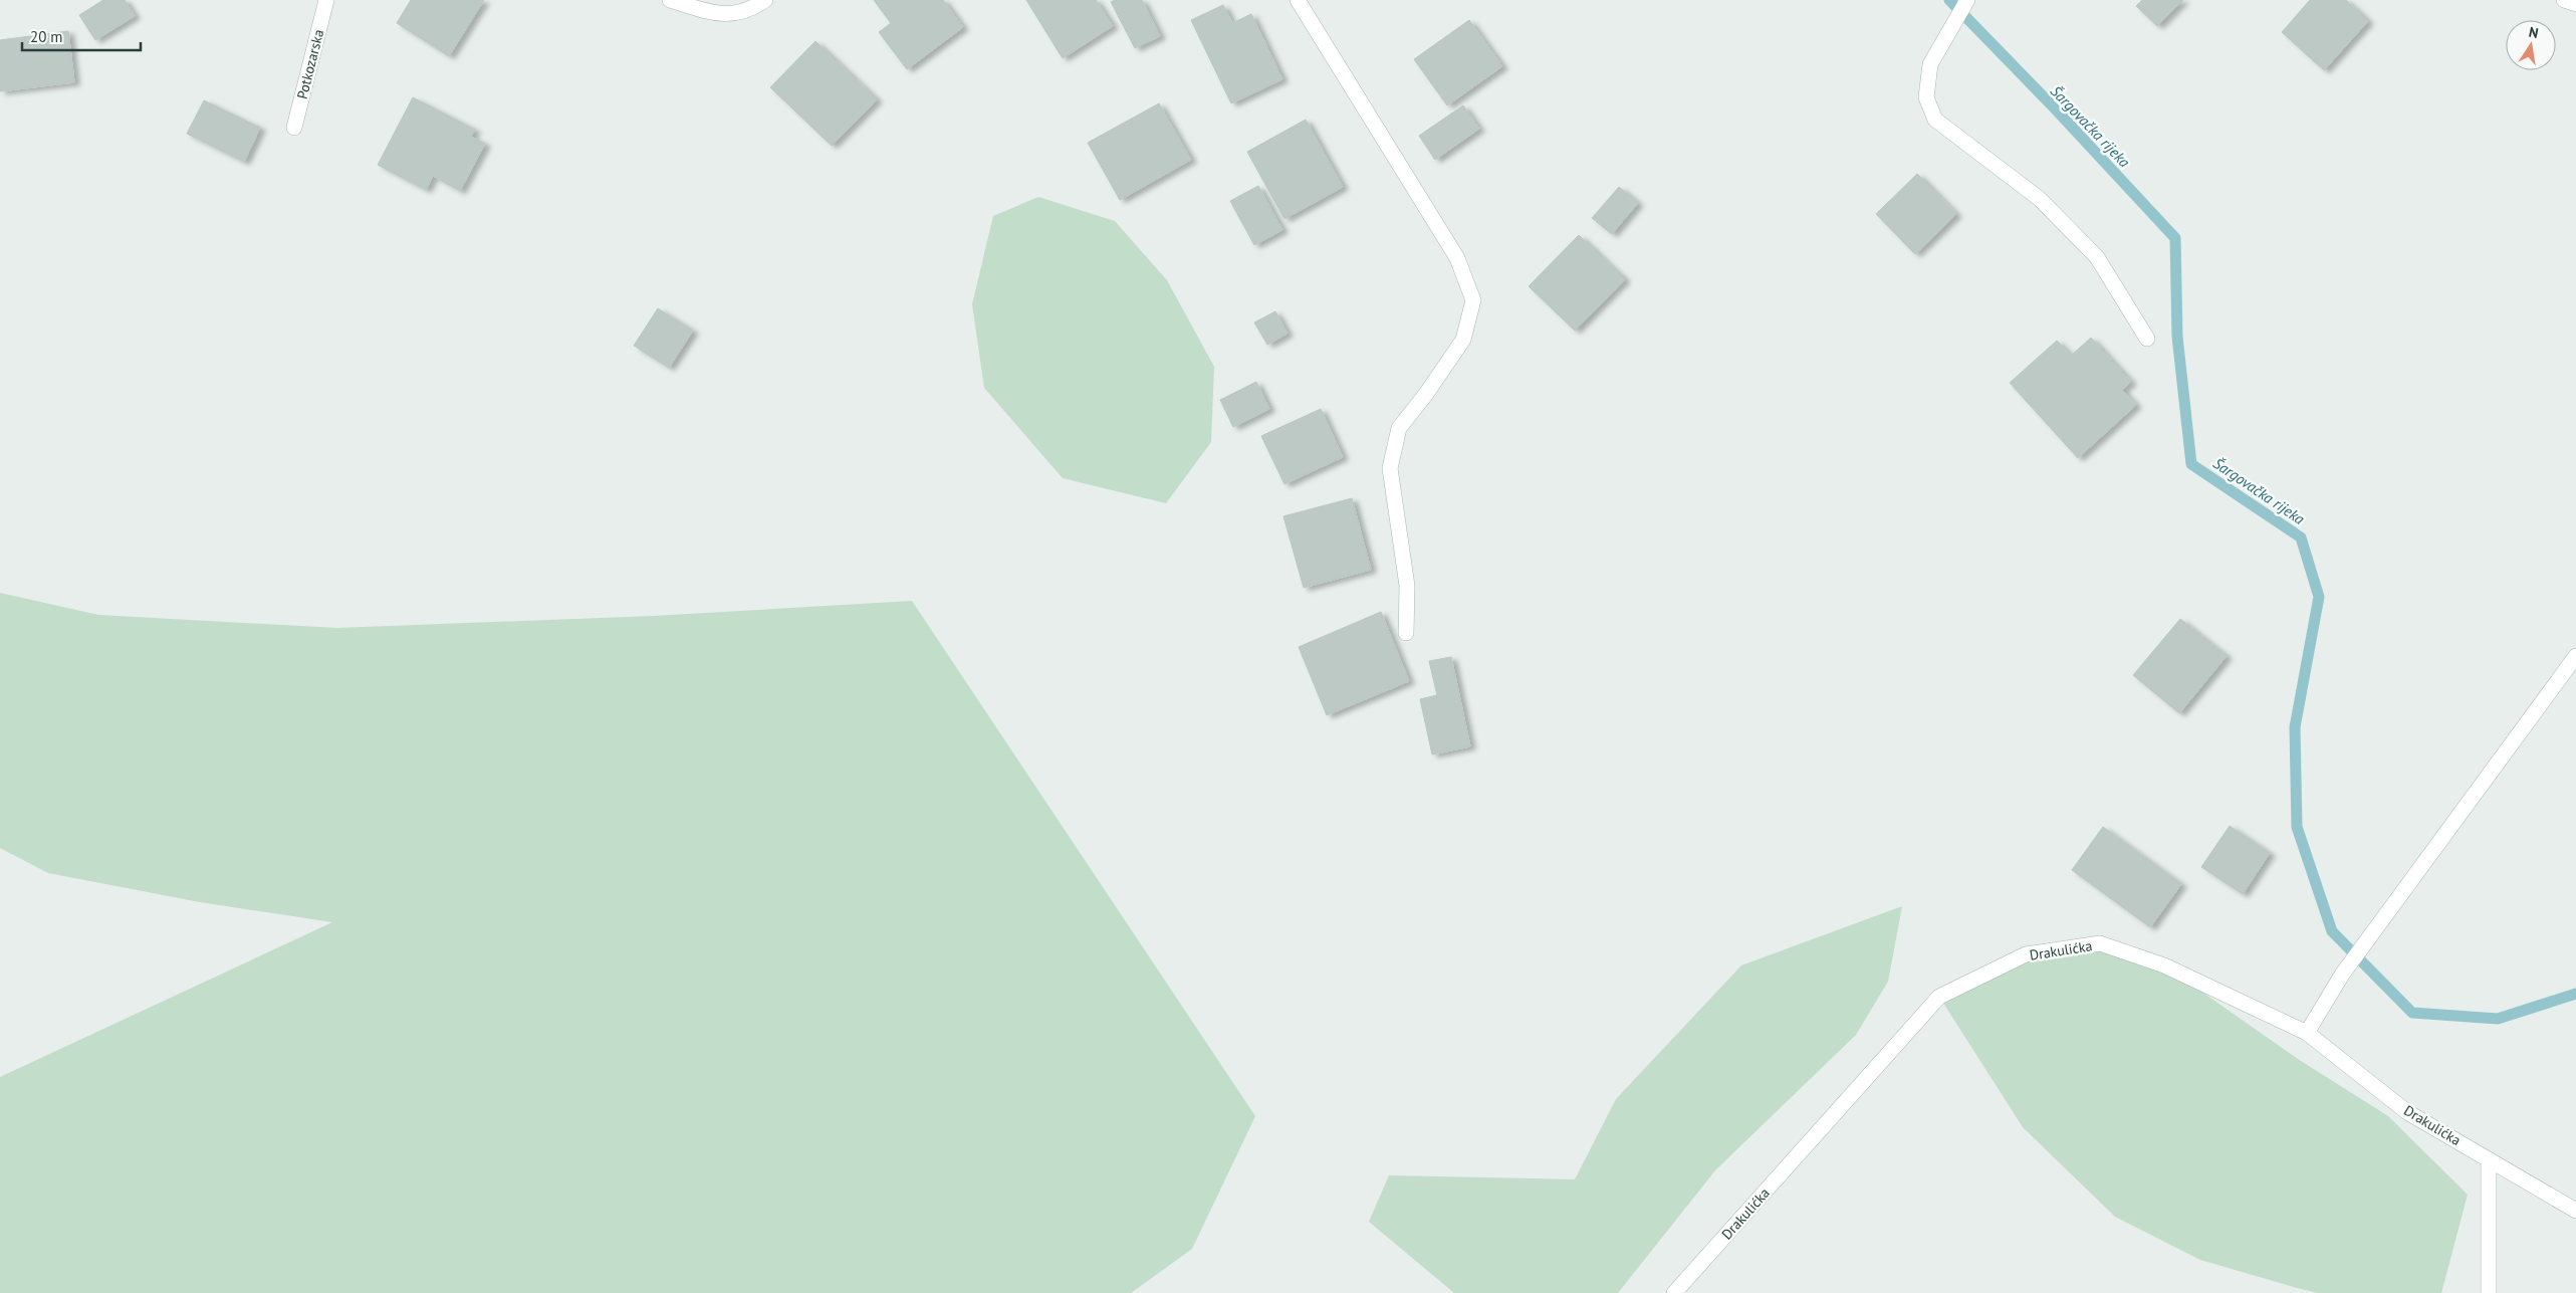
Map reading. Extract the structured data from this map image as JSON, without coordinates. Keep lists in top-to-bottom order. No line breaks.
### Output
{"streets":{"street":["Potkozarska","Drakulićka"]},"water":["Šargovačka rijeka"],"scale_bar":"20 m","north":"top"}
